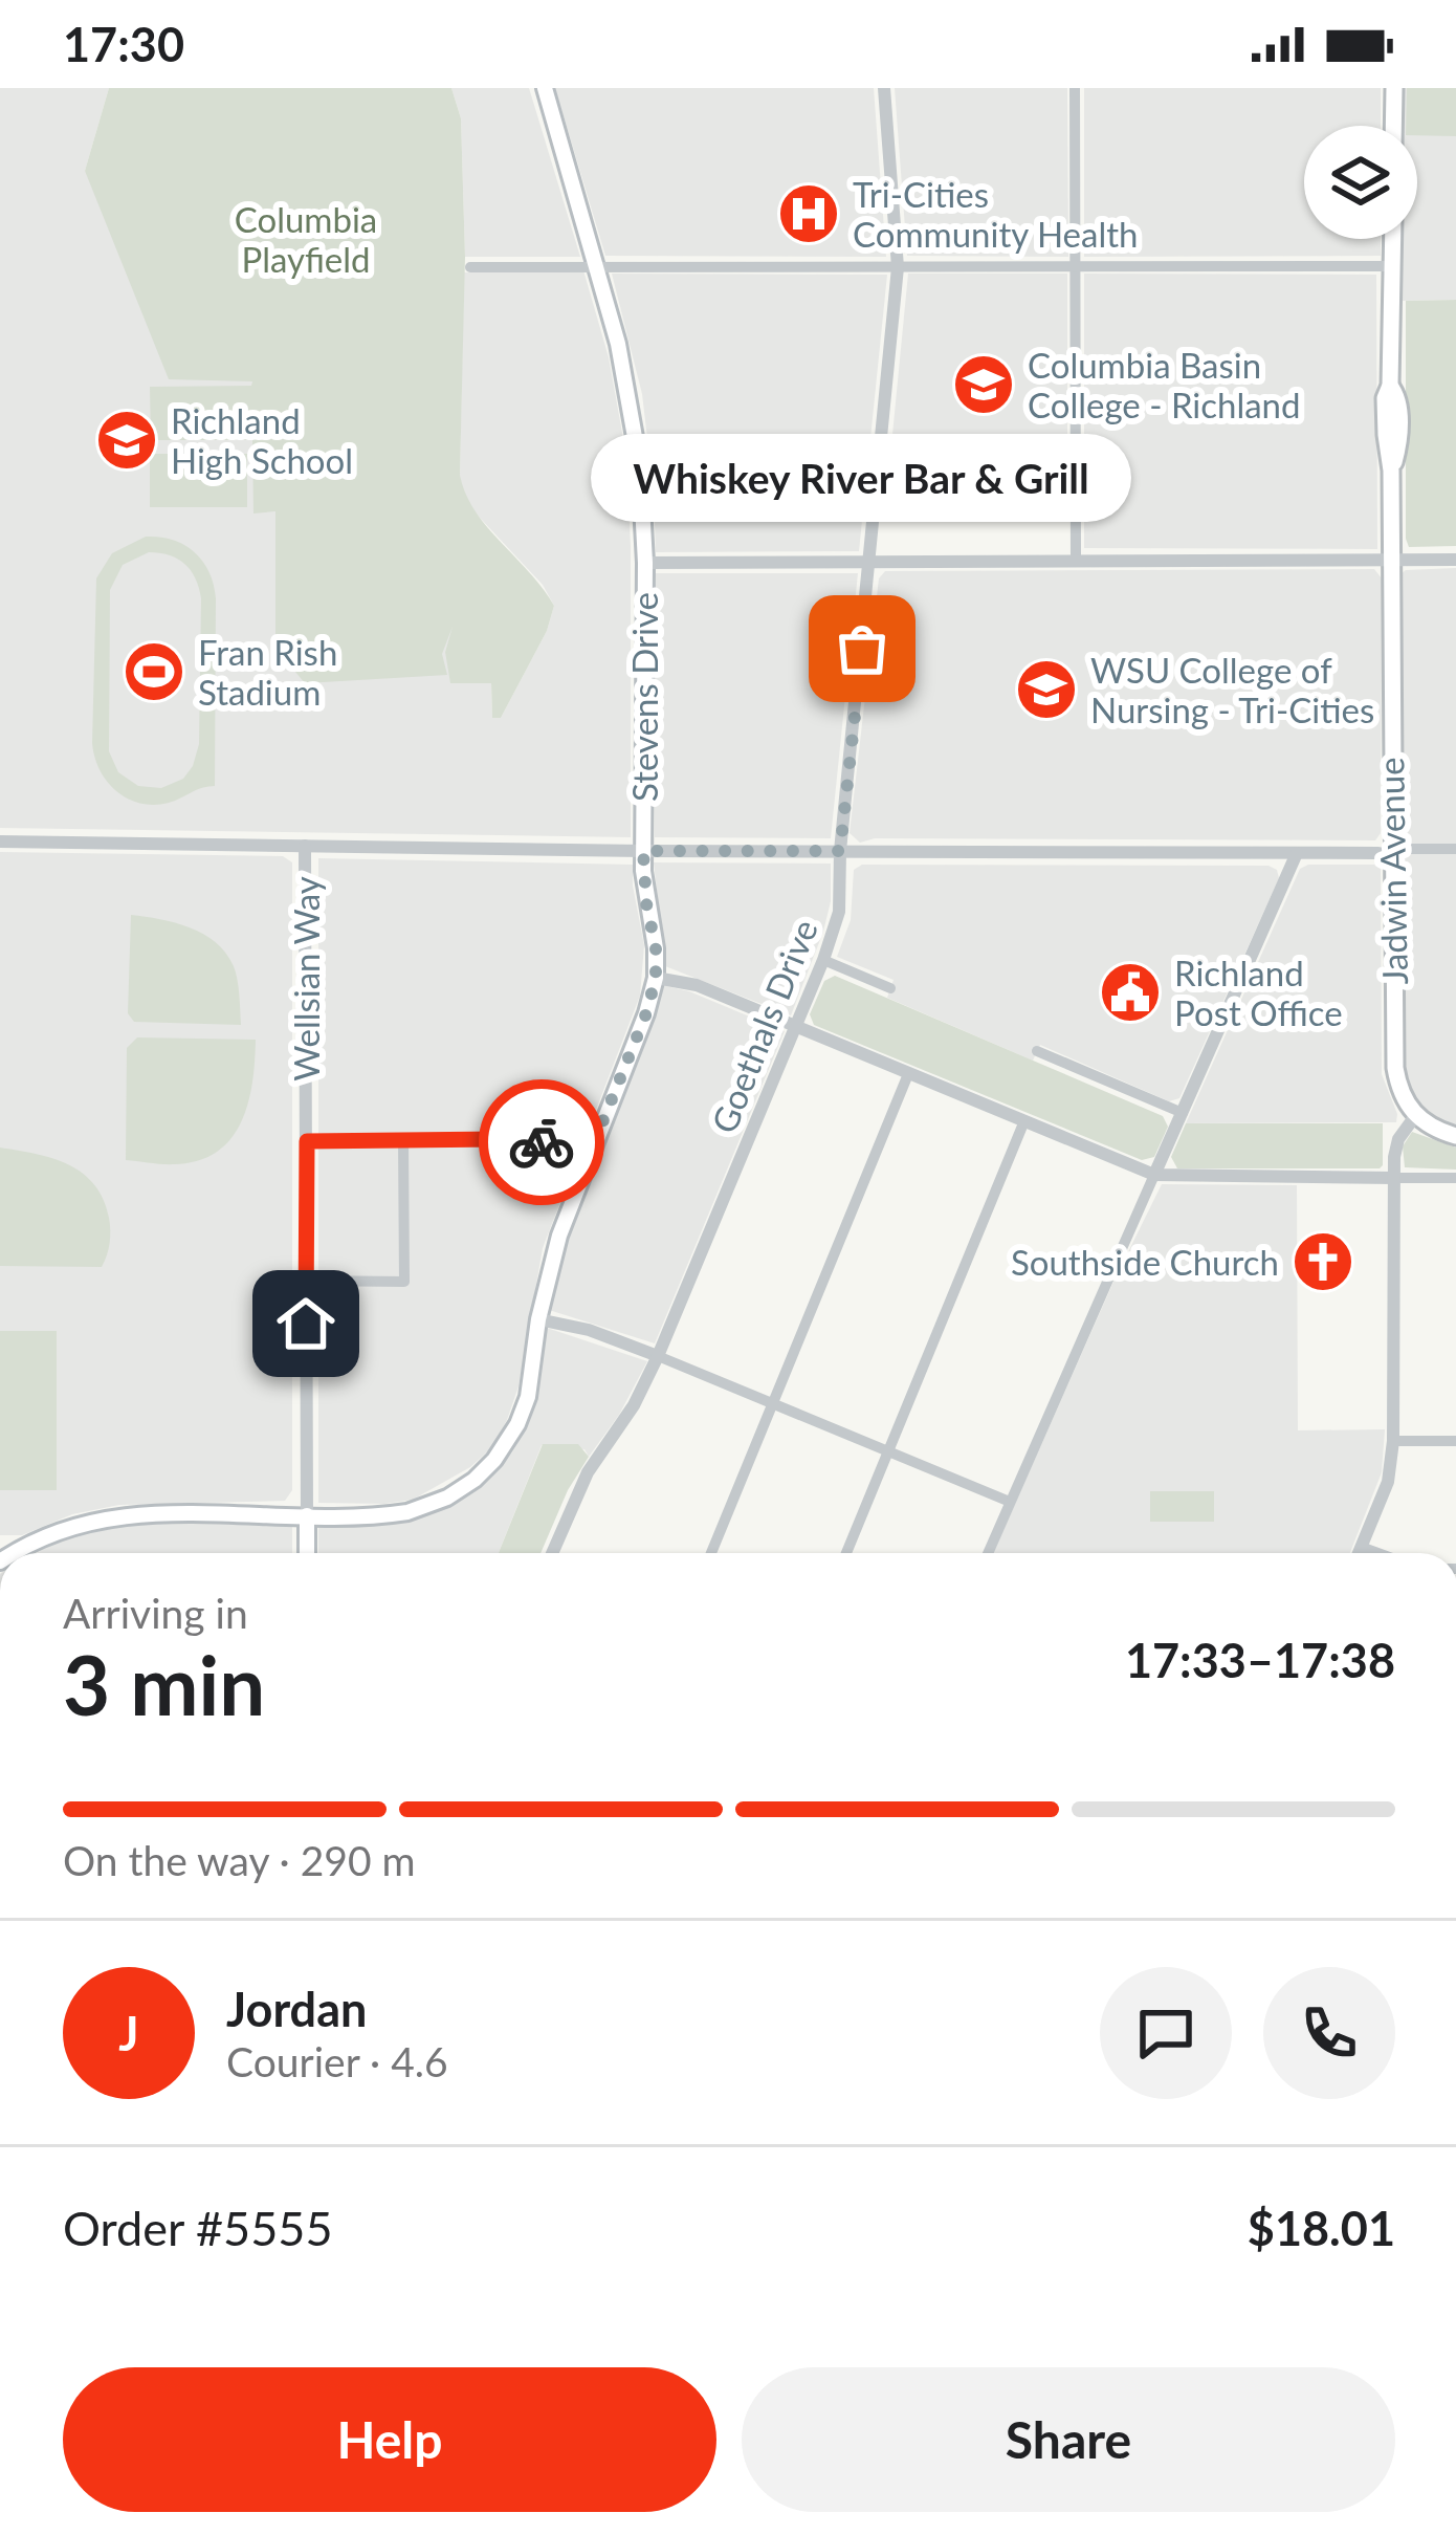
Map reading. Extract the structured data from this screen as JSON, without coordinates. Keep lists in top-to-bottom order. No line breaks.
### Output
{"streets":{"main road":["Stevens Drive","Jadwin Avenue","Wellsian Way"],"street":["Goethals Drive"]},"crossings":[["Stevens Drive","Wellsian Way"]],"parks":["Columbia Playfield"],"places":{"hospital":["Tri-Cities Community Health"],"school or university":["Columbia Basin College - Richland","Richland High School","WSU College of Nursing - Tri-Cities"],"other":["Whiskey River Bar & Grill"],"sports":["Fran Rish Stadium"],"public building":["Richland Post Office"],"church":["Southside Church"]},"page":{"status":"17:30","bubble":"Whiskey River Bar & Grill","heading":["3 min","Arriving in","17:33–17:38"],"panel":["Jordan","Courier · 4.6","Order #5555","$18.01"],"bar":"On the way · 290 m","round":"J","buttons":["Help","Share"]}}
